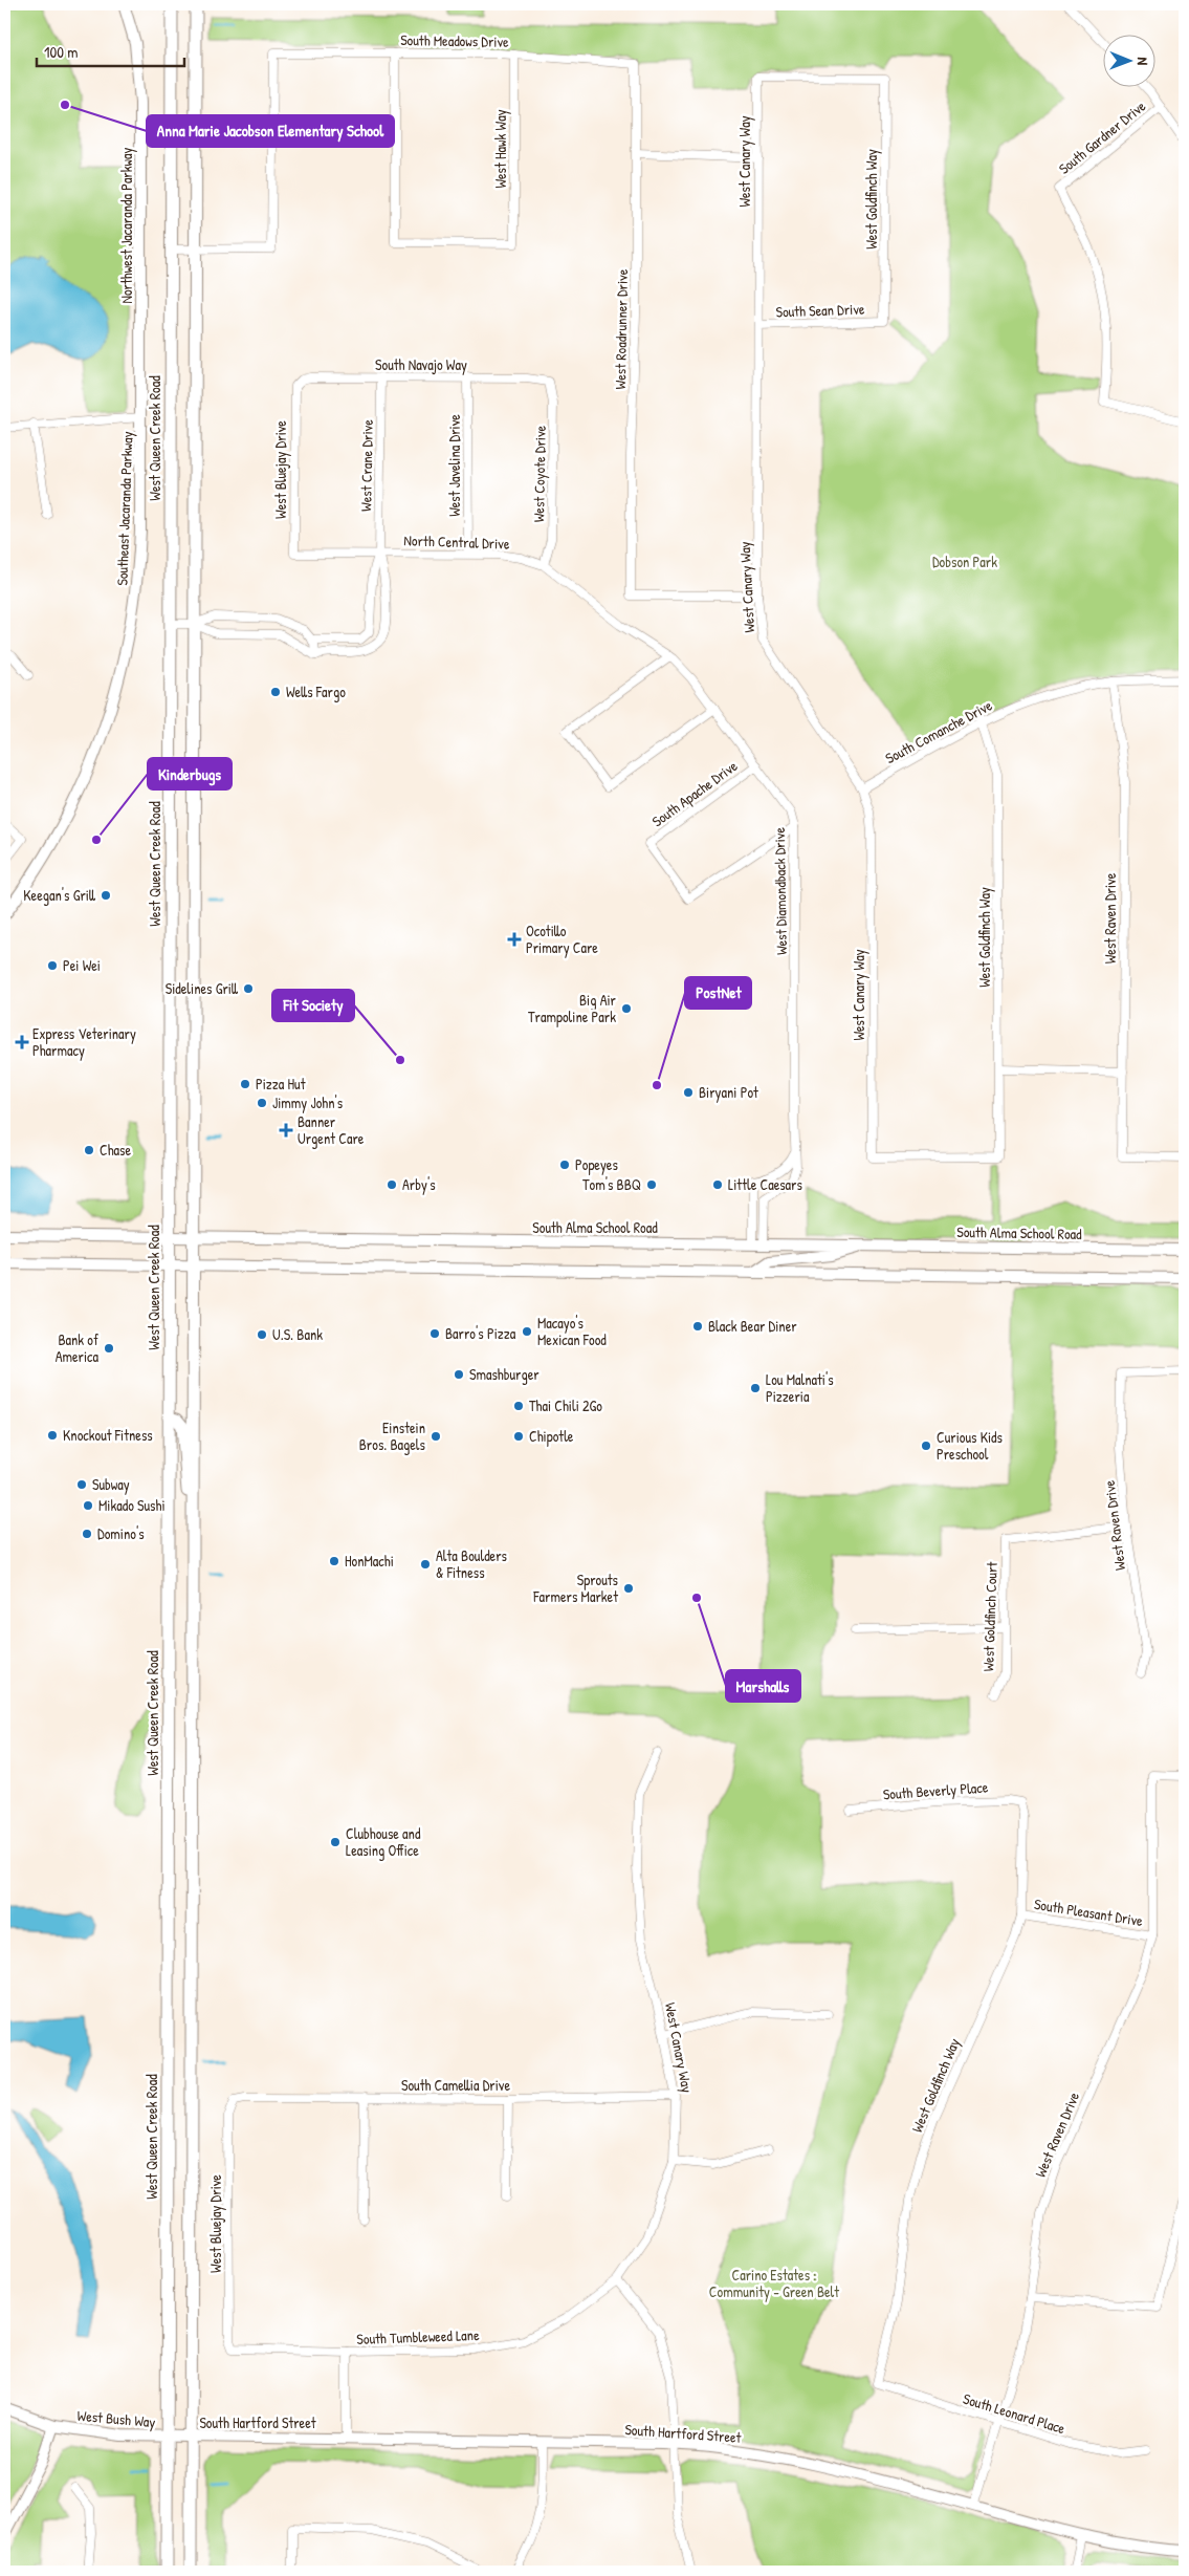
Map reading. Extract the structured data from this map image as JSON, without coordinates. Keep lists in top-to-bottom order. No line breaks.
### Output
{"streets":{"main road":["Northwest Jacaranda Parkway","West Queen Creek Road","Southeast Jacaranda Parkway","South Alma School Road","West Bush Way","South Hartford Street"],"street":["South Meadows Drive","South Gardner Drive","West Hawk Way","West Canary Way","West Goldfinch Way","South Sean Drive","West Roadrunner Drive","South Navajo Way","West Crane Drive","West Javelina Drive","West Bluejay Drive","West Coyote Drive","North Central Drive","South Comanche Drive","South Apache Drive","West Diamondback Drive","West Raven Drive","West Goldfinch Court","South Beverly Place","South Pleasant Drive","South Camellia Drive","South Tumbleweed Lane","South Leonard Place"]},"crossings":[["South Meadows Drive","West Hawk Way"],["South Meadows Drive","West Roadrunner Drive"],["West Canary Way","West Goldfinch Way"],["West Canary Way","South Sean Drive"],["West Canary Way","West Roadrunner Drive"],["West Canary Way","South Comanche Drive"],["West Canary Way","South Camellia Drive"],["West Canary Way","South Tumbleweed Lane"],["West Goldfinch Way","South Sean Drive"],["West Goldfinch Way","South Comanche Drive"],["West Goldfinch Way","South Beverly Place"],["West Goldfinch Way","South Pleasant Drive"],["West Goldfinch Way","South Leonard Place"],["Northwest Jacaranda Parkway","Southeast Jacaranda Parkway"],["South Navajo Way","West Crane Drive"],["South Navajo Way","West Javelina Drive"],["South Navajo Way","West Bluejay Drive"],["South Navajo Way","West Coyote Drive"],["West Queen Creek Road","South Alma School Road"],["West Queen Creek Road","West Bush Way"],["West Queen Creek Road","South Hartford Street"],["West Crane Drive","North Central Drive"],["West Javelina Drive","North Central Drive"],["West Bluejay Drive","North Central Drive"],["West Bluejay Drive","South Camellia Drive"],["West Bluejay Drive","South Tumbleweed Lane"],["West Coyote Drive","North Central Drive"],["North Central Drive","West Diamondback Drive"],["South Comanche Drive","West Raven Drive"],["South Apache Drive","West Diamondback Drive"],["West Diamondback Drive","South Alma School Road"],["West Raven Drive","West Goldfinch Court"],["West Raven Drive","South Pleasant Drive"],["West Raven Drive","South Leonard Place"],["West Raven Drive","South Hartford Street"],["West Bush Way","South Hartford Street"]],"parks":["Dobson Park","Carino Estates : Community - Green Belt"],"places":{"other":["Anna Marie Jacobson Elementary School","Wells Fargo","Kinderbugs","Keegan's Grill","Pei Wei","Sidelines Grill","Big Air Trampoline Park","Fit Society","Pizza Hut","PostNet","Biryani Pot","Jimmy John's","Chase","Popeyes","Arby's","Tom's BBQ","Little Caesars","Black Bear Diner","Macayo's Mexican Food","Barro's Pizza","U.S. Bank","Bank of America","Smashburger","Lou Malnati's Pizzeria","Thai Chili 2Go","Knockout Fitness","Einstein Bros. Bagels","Chipotle","Curious Kids Preschool","Subway","Mikado Sushi","Domino's","HonMachi","Alta Boulders & Fitness","Sprouts Farmers Market","Marshalls","Clubhouse and Leasing Office"],"health":["Ocotillo Primary Care","Express Veterinary Pharmacy","Banner Urgent Care"]},"scale_bar":"100 m","north":"right"}
